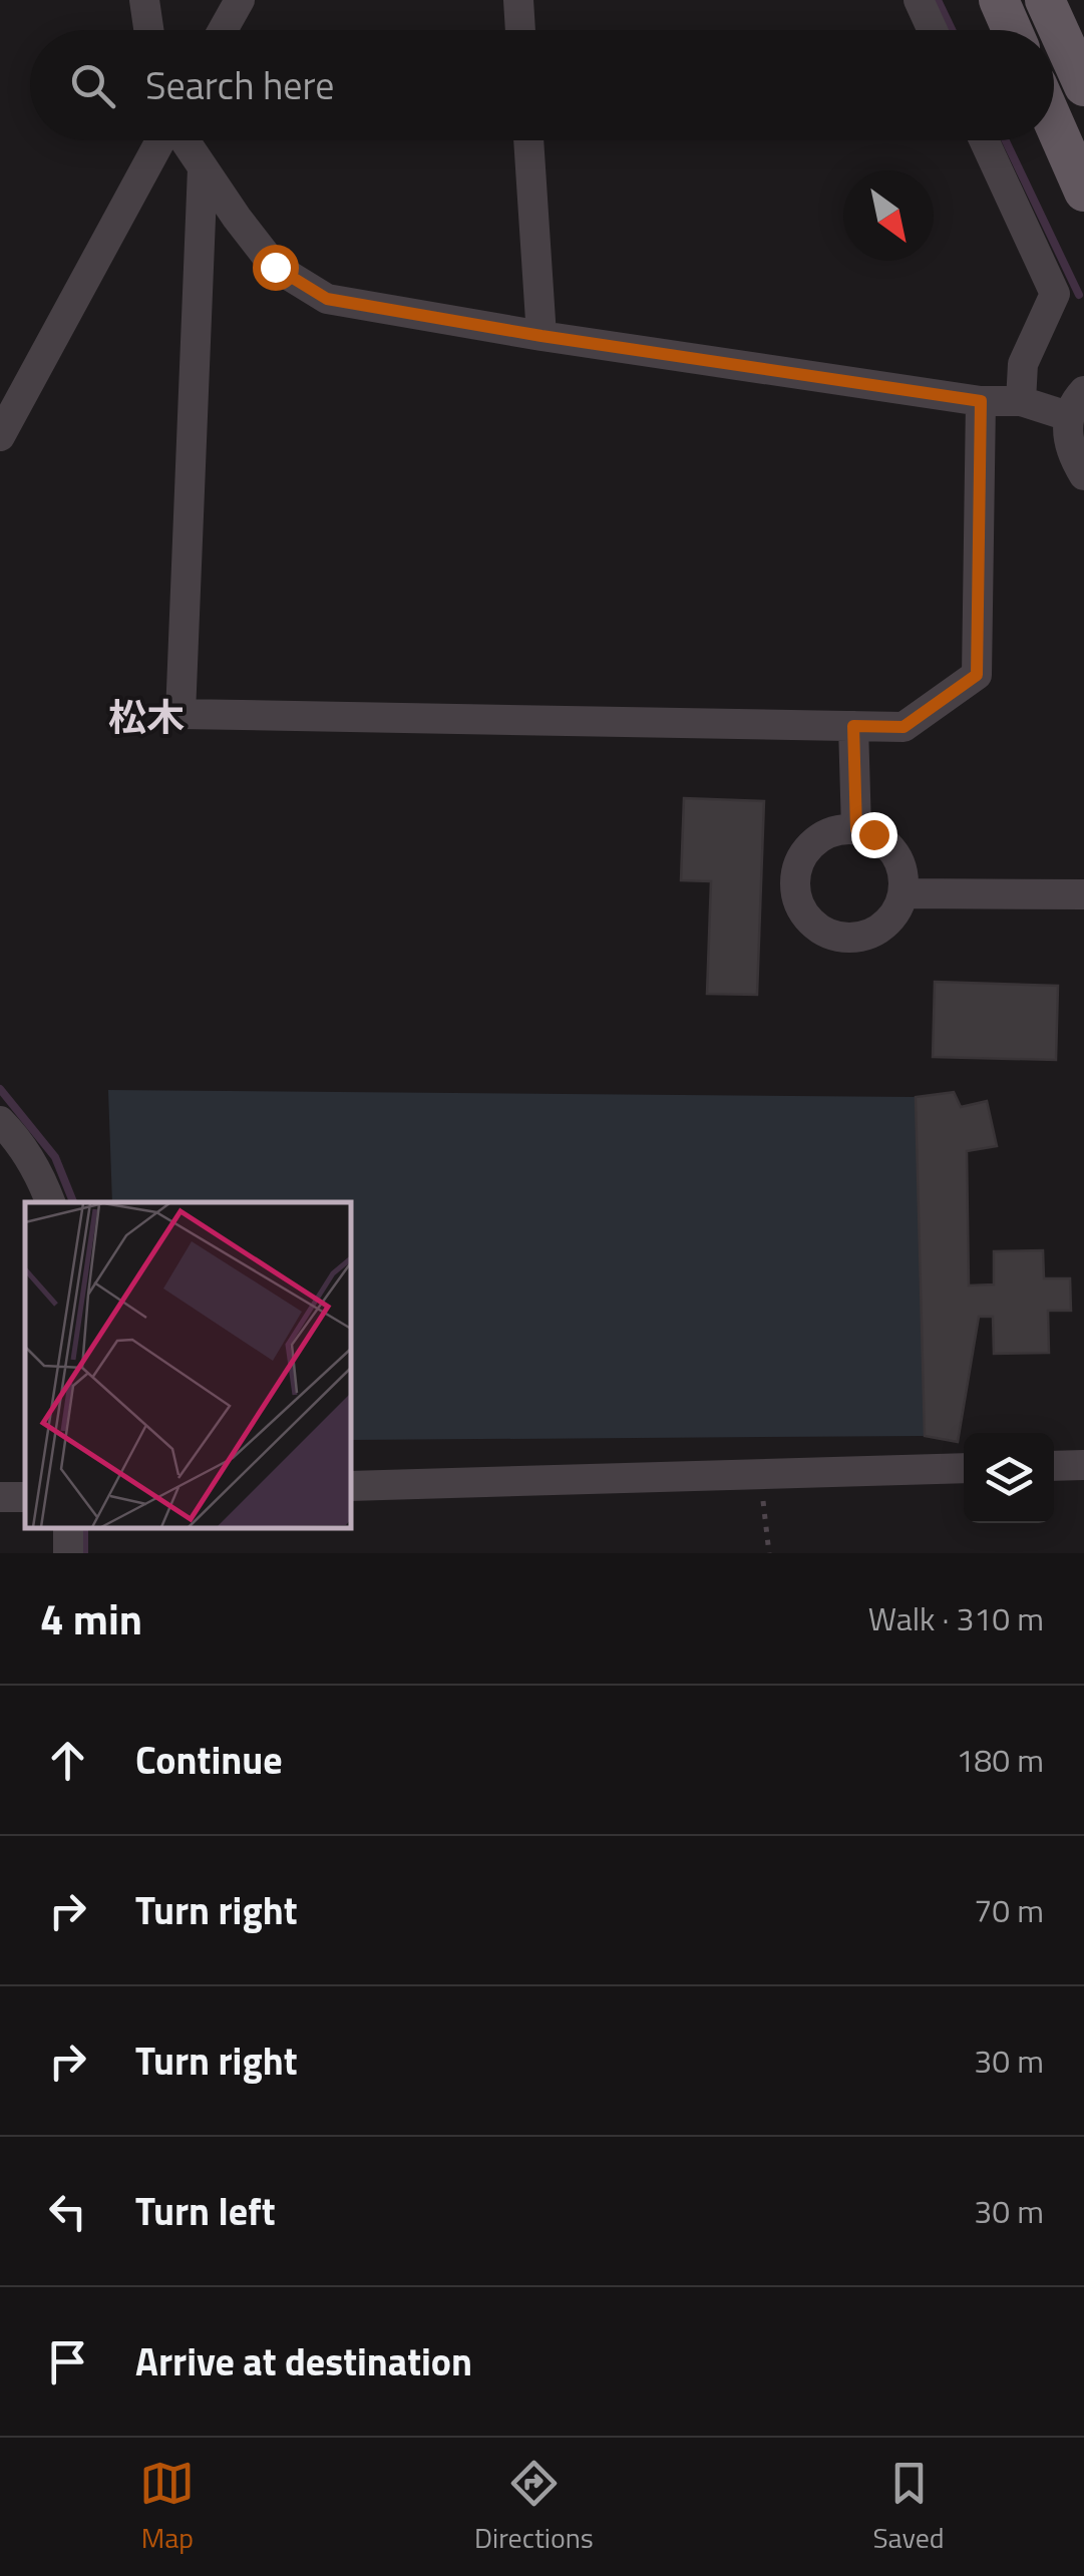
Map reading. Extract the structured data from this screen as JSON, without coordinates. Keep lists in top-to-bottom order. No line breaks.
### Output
{"districts":["松木"],"north":"bottom right","page":{"search":"Search here","heading":["4 min","Walk · 310 m"],"list":[["Continue","180 m"],["Turn right","70 m"],["Turn right","30 m"],["Turn left","30 m"],"Arrive at destination"],"nav":["Map","Directions","Saved"]}}
